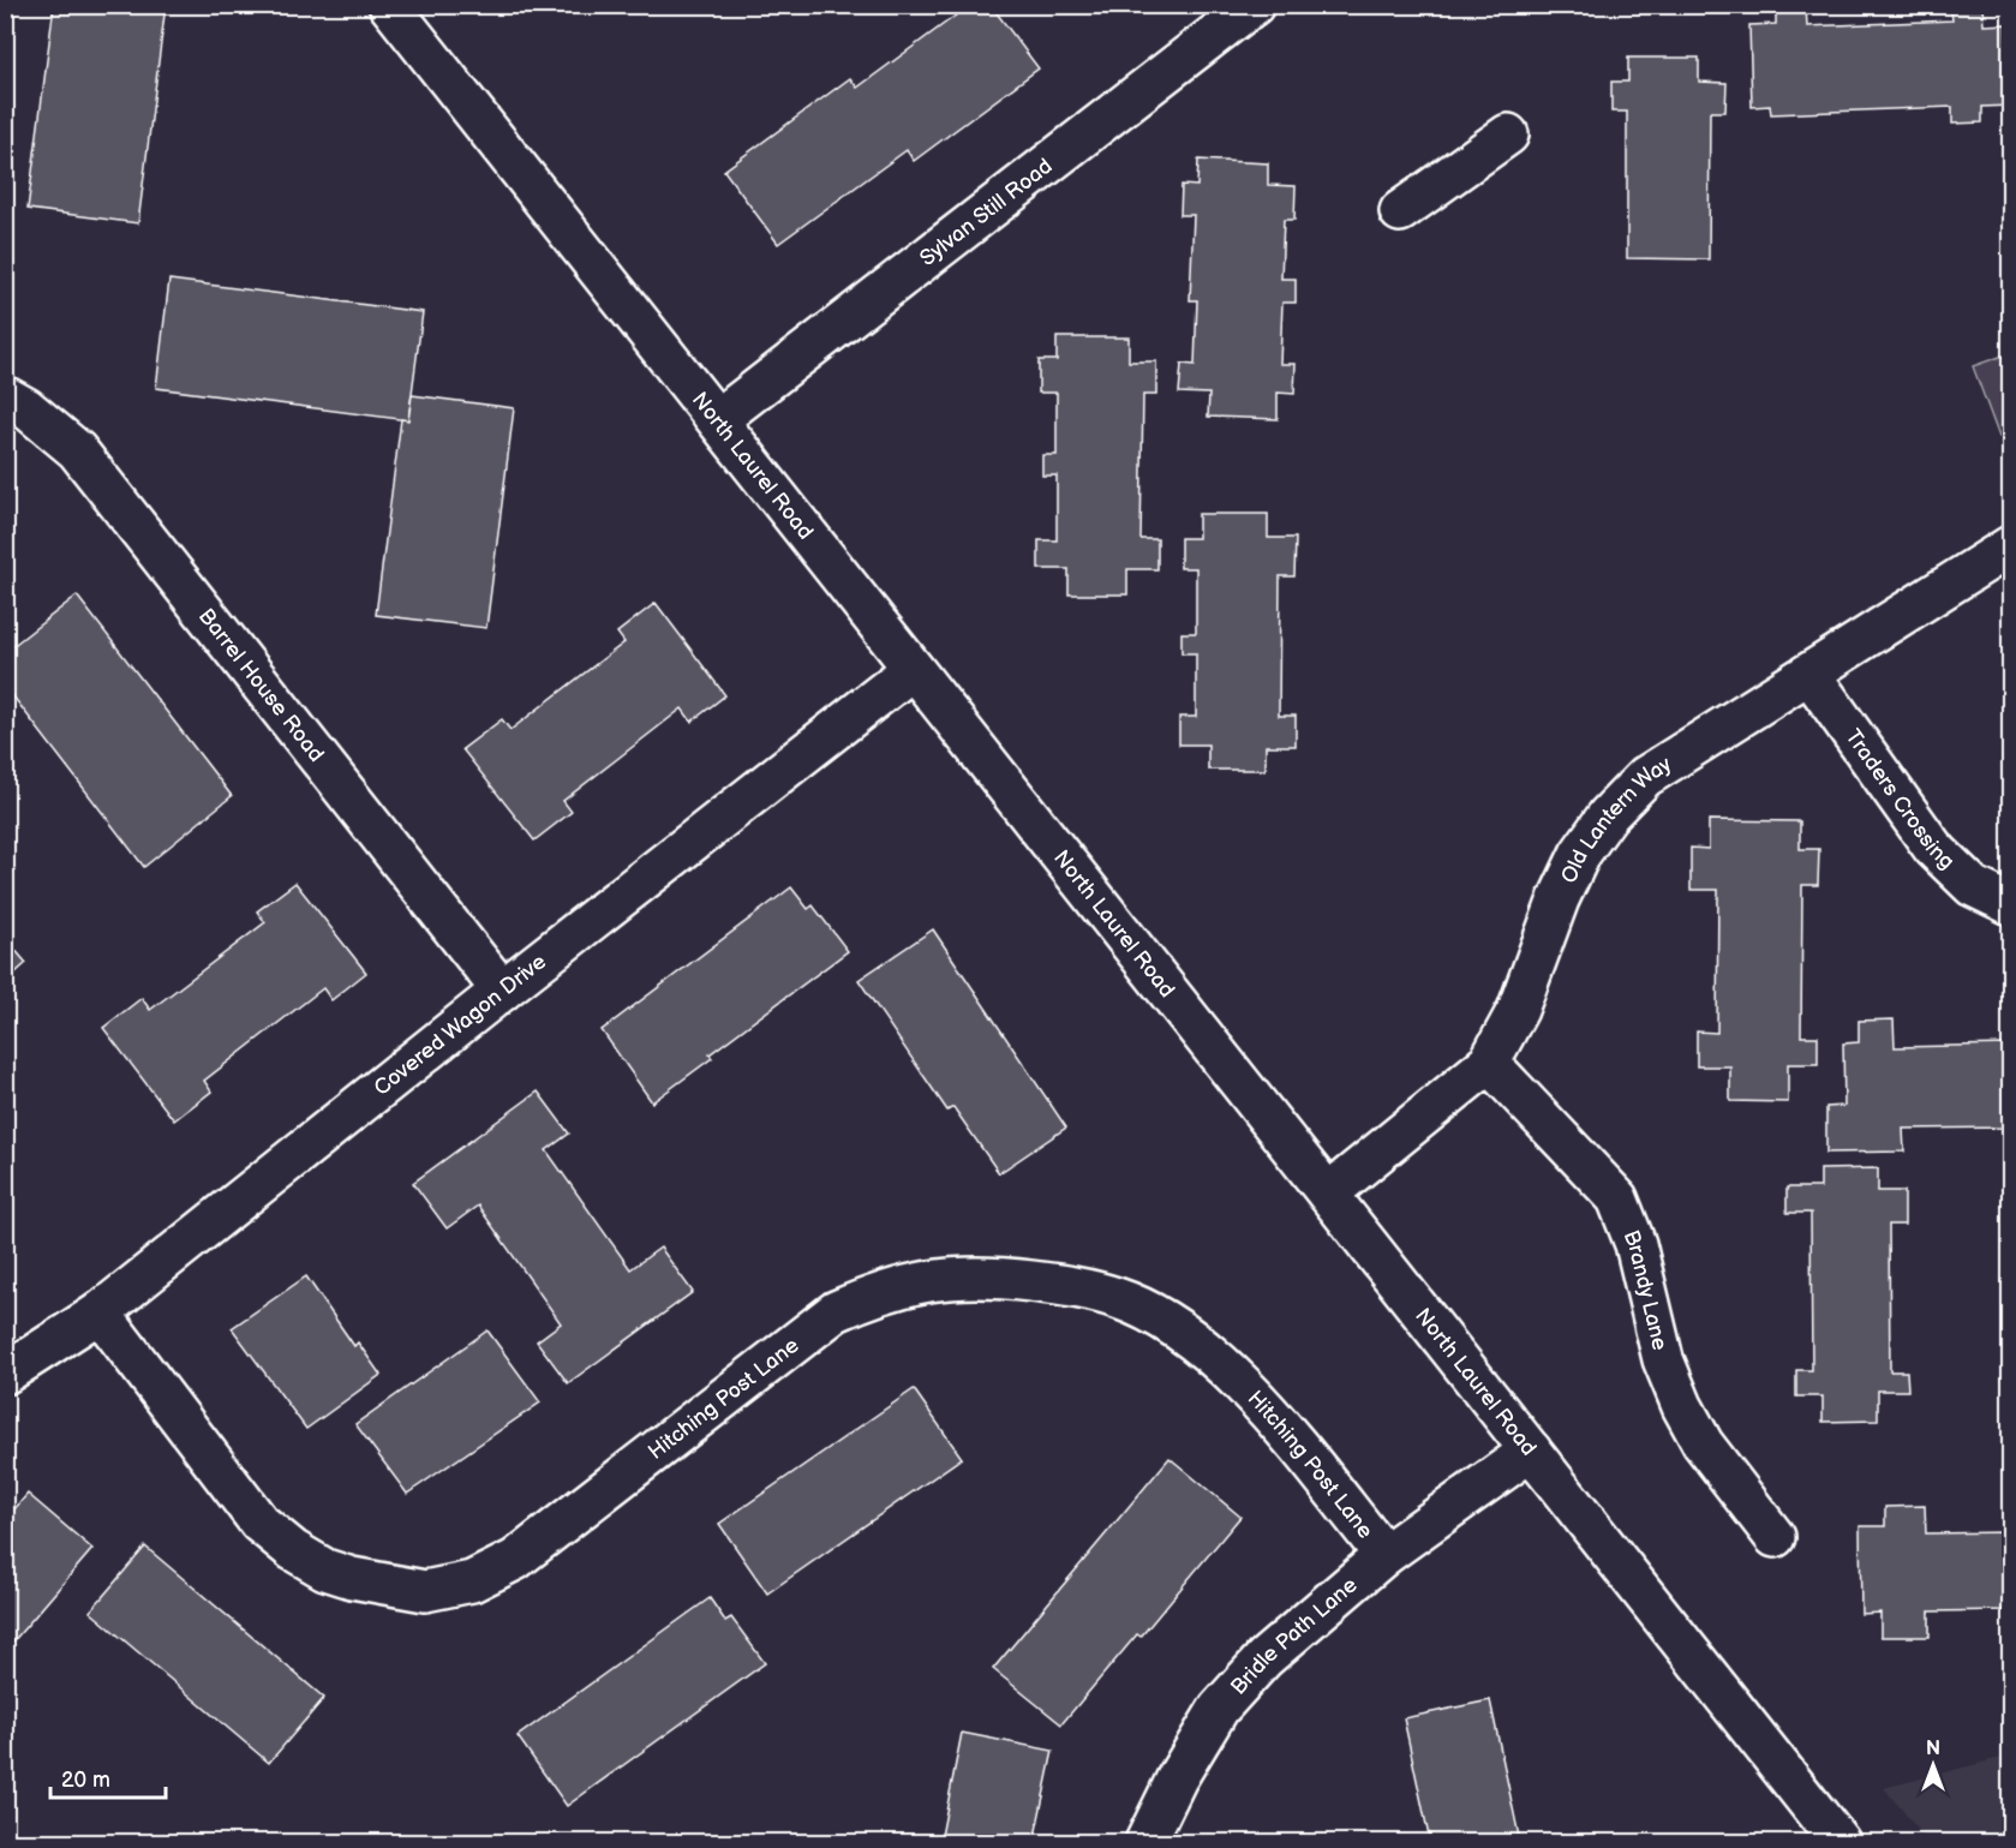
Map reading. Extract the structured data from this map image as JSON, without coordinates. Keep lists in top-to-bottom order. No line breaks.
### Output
{"streets":{"street":["Sylvan Still Road","North Laurel Road","Barrel House Road","Traders Crossing","Old Lantern Way","Covered Wagon Drive","Brandy Lane","Hitching Post Lane","Bridle Path Lane"]},"crossings":[["Sylvan Still Road","North Laurel Road"],["North Laurel Road","Old Lantern Way"],["North Laurel Road","Covered Wagon Drive"],["North Laurel Road","Bridle Path Lane"],["Barrel House Road","Covered Wagon Drive"],["Traders Crossing","Old Lantern Way"],["Old Lantern Way","Brandy Lane"],["Covered Wagon Drive","Hitching Post Lane"],["Hitching Post Lane","Bridle Path Lane"]],"scale_bar":"20 m","north":"top"}
